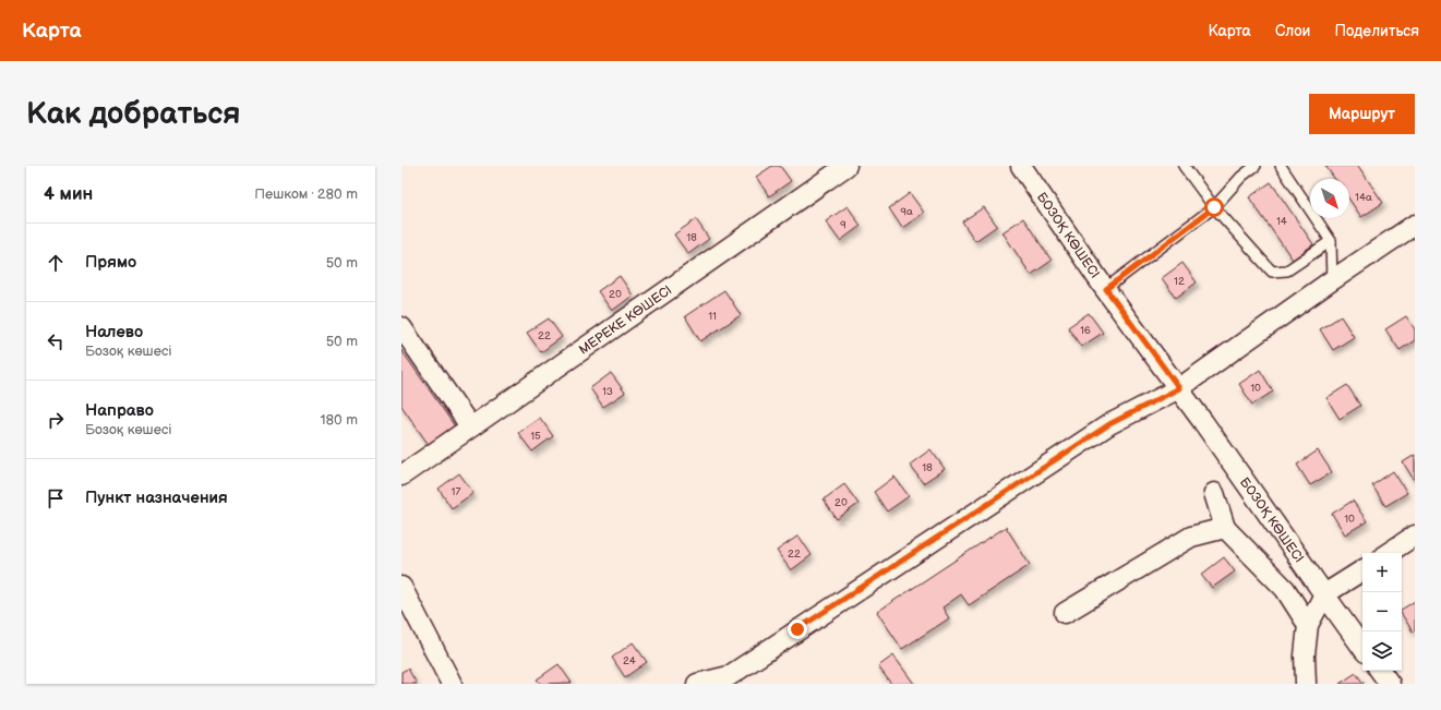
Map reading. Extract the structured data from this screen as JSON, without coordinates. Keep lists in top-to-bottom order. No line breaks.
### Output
{"streets":{"street":["БОЗОҚ КӨШЕСІ","МЕРЕКЕ КӨШЕСІ"]},"house_numbers":["14а","9а","14","9","18","12","20","11","16","22","10","13","15","18","17","20","10","22","24"],"north":"bottom right","page":{"header":"Карта","nav":["Карта","Слои","Поделиться"],"buttons":"Маршрут","title":"Как добраться","heading":["4 мин","Пешком · 280 m"],"list":[["Прямо","50 m"],["Налево","Бозоқ көшесі","50 m"],["Направо","Бозоқ көшесі","180 m"],"Пункт назначения"],"map_buttons":["+","−"]}}
